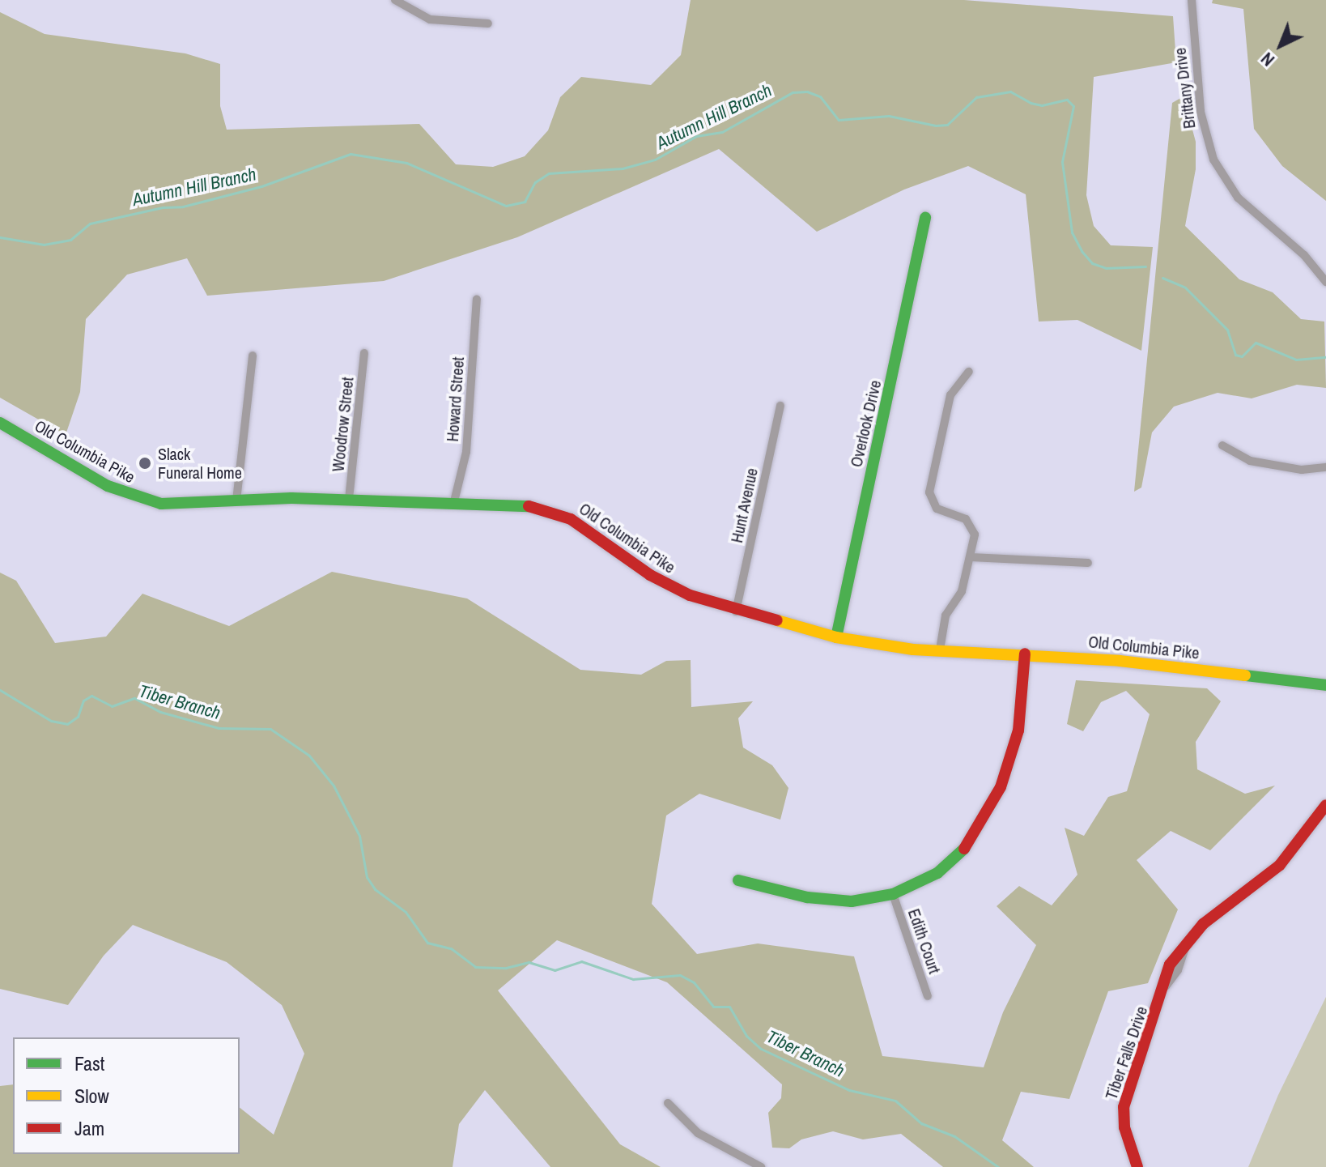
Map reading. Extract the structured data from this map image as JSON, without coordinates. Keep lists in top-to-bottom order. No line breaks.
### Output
{"streets":{"street":["Brittany Drive","Howard Street","Overlook Drive","Woodrow Street","Old Columbia Pike","Hunt Avenue","Edith Court","Tiber Falls Drive"]},"crossings":[["Howard Street","Old Columbia Pike"],["Overlook Drive","Old Columbia Pike"],["Woodrow Street","Old Columbia Pike"],["Old Columbia Pike","Hunt Avenue"]],"water":["Autumn Hill Branch","Tiber Branch"],"places":["Slack Funeral Home"],"legend":["Fast","Slow","Jam"],"north":"bottom left"}
